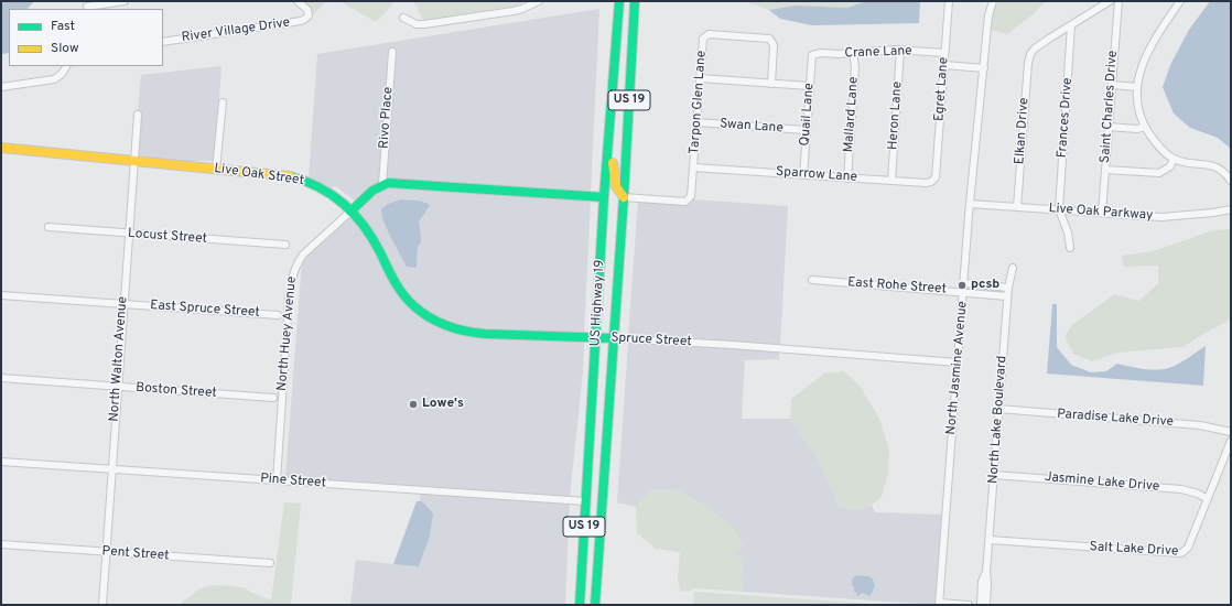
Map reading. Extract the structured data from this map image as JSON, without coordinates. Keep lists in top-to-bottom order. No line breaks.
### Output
{"streets":{"main road":["US 19","Live Oak Street","US Highway 19","Spruce Street"],"street":["River Village Drive","Crane Lane","Egret Lane","Tarpon Glen Lane","Saint Charles Drive","Quail Lane","Mallard Lane","Heron Lane","Rivo Place","Frances Drive","Swan Lane","Elkan Drive","Sparrow Lane","Live Oak Parkway","Locust Street","East Rohe Street","East Spruce Street","North Huey Avenue","North Walton Avenue","North Jasmine Avenue","Boston Street","Paradise Lake Drive","North Lake Boulevard","Pine Street","Jasmine Lake Drive","Salt Lake Drive","Pent Street"]},"crossings":[["Crane Lane","Egret Lane"],["Crane Lane","Quail Lane"],["Crane Lane","Mallard Lane"],["Crane Lane","Heron Lane"],["Egret Lane","Sparrow Lane"],["Tarpon Glen Lane","Swan Lane"],["Tarpon Glen Lane","Sparrow Lane"],["Tarpon Glen Lane","US Highway 19"],["Saint Charles Drive","Live Oak Parkway"],["Quail Lane","Swan Lane"],["Quail Lane","Sparrow Lane"],["Mallard Lane","Sparrow Lane"],["Heron Lane","Sparrow Lane"],["Frances Drive","Elkan Drive"],["Frances Drive","Live Oak Parkway"],["Elkan Drive","Live Oak Parkway"],["Live Oak Street","North Huey Avenue"],["Live Oak Street","Spruce Street"],["Live Oak Street","North Walton Avenue"],["Live Oak Parkway","North Jasmine Avenue"],["Locust Street","North Walton Avenue"],["East Rohe Street","North Jasmine Avenue"],["East Rohe Street","North Lake Boulevard"],["US Highway 19","Spruce Street"],["US Highway 19","Pine Street"],["East Spruce Street","North Walton Avenue"],["North Huey Avenue","Spruce Street"],["North Huey Avenue","Pine Street"],["Spruce Street","North Jasmine Avenue"],["North Walton Avenue","Boston Street"],["North Walton Avenue","Pine Street"],["North Walton Avenue","Pent Street"],["Paradise Lake Drive","North Lake Boulevard"],["North Lake Boulevard","Jasmine Lake Drive"],["North Lake Boulevard","Salt Lake Drive"],["Jasmine Lake Drive","Salt Lake Drive"]],"places":["pcsb","Lowe's"],"legend":["Fast","Slow"]}
